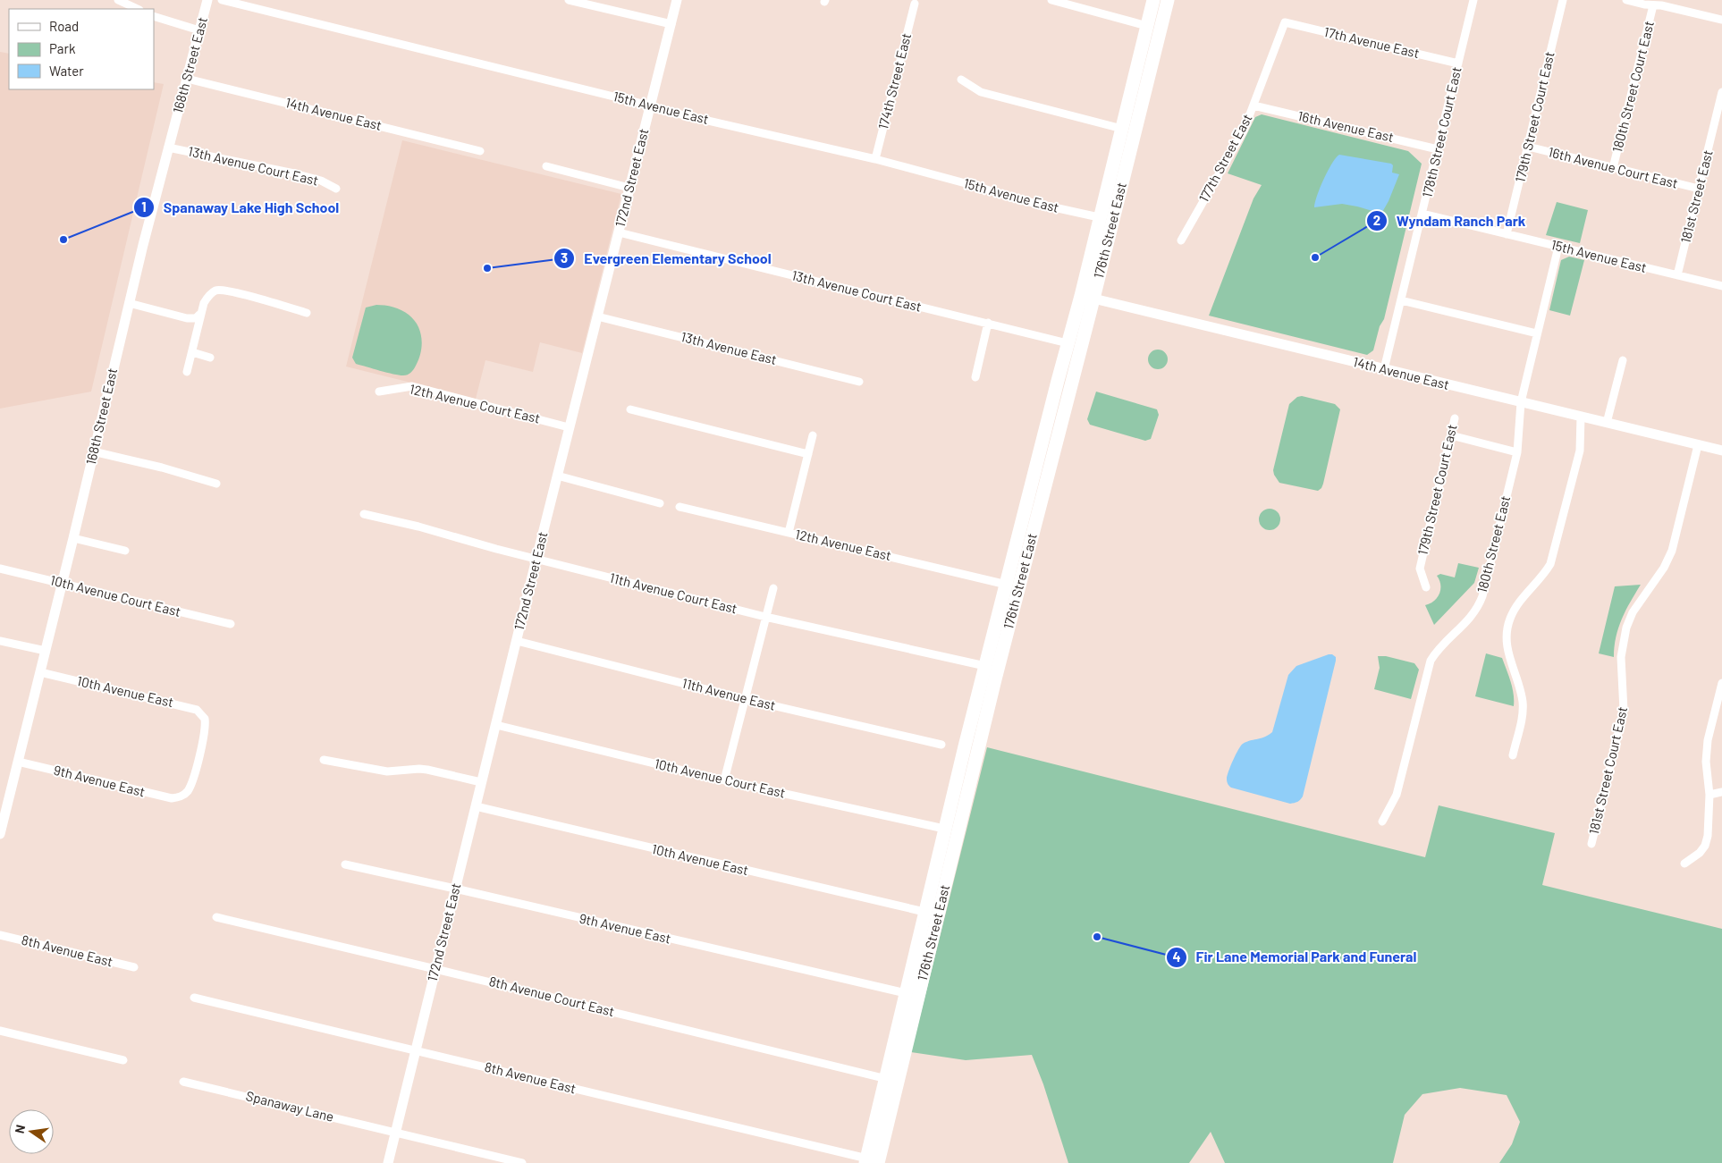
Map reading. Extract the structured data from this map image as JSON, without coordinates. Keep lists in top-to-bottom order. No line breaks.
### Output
{"streets":{"main road":["176th Street East"],"street":["17th Avenue East","168th Street East","174th Street East","180th Street Court East","15th Avenue East","14th Avenue East","179th Street Court East","16th Avenue East","178th Street Court East","177th Street East","13th Avenue Court East","16th Avenue Court East","172nd Street East","181st Street East","13th Avenue East","12th Avenue Court East","180th Street East","12th Avenue East","11th Avenue Court East","10th Avenue Court East","10th Avenue East","11th Avenue East","181st Street Court East","9th Avenue East","8th Avenue East","8th Avenue Court East","Spanaway Lane"]},"crossings":[["17th Avenue East","178th Street Court East"],["17th Avenue East","177th Street East"],["168th Street East","14th Avenue East"],["168th Street East","13th Avenue Court East"],["168th Street East","10th Avenue Court East"],["168th Street East","10th Avenue East"],["168th Street East","9th Avenue East"],["174th Street East","15th Avenue East"],["180th Street Court East","16th Avenue Court East"],["15th Avenue East","179th Street Court East"],["15th Avenue East","178th Street Court East"],["15th Avenue East","172nd Street East"],["15th Avenue East","181st Street East"],["15th Avenue East","176th Street East"],["15th Avenue East","180th Street East"],["14th Avenue East","178th Street Court East"],["14th Avenue East","176th Street East"],["14th Avenue East","180th Street East"],["14th Avenue East","181st Street Court East"],["179th Street Court East","16th Avenue Court East"],["16th Avenue East","178th Street Court East"],["16th Avenue East","177th Street East"],["13th Avenue Court East","172nd Street East"],["13th Avenue Court East","176th Street East"],["16th Avenue Court East","181st Street East"],["172nd Street East","13th Avenue East"],["172nd Street East","12th Avenue Court East"],["172nd Street East","11th Avenue Court East"],["172nd Street East","10th Avenue Court East"],["172nd Street East","10th Avenue East"],["172nd Street East","11th Avenue East"],["172nd Street East","9th Avenue East"],["172nd Street East","8th Avenue East"],["172nd Street East","8th Avenue Court East"],["172nd Street East","Spanaway Lane"],["176th Street East","12th Avenue East"],["176th Street East","11th Avenue Court East"],["176th Street East","10th Avenue Court East"],["176th Street East","10th Avenue East"],["176th Street East","9th Avenue East"],["176th Street East","8th Avenue East"],["176th Street East","8th Avenue Court East"],["10th Avenue East","9th Avenue East"]],"places":["Spanaway Lake High School","Wyndam Ranch Park","Evergreen Elementary School","Fir Lane Memorial Park and Funeral"],"legend":["Road","Park","Water"],"north":"left"}
